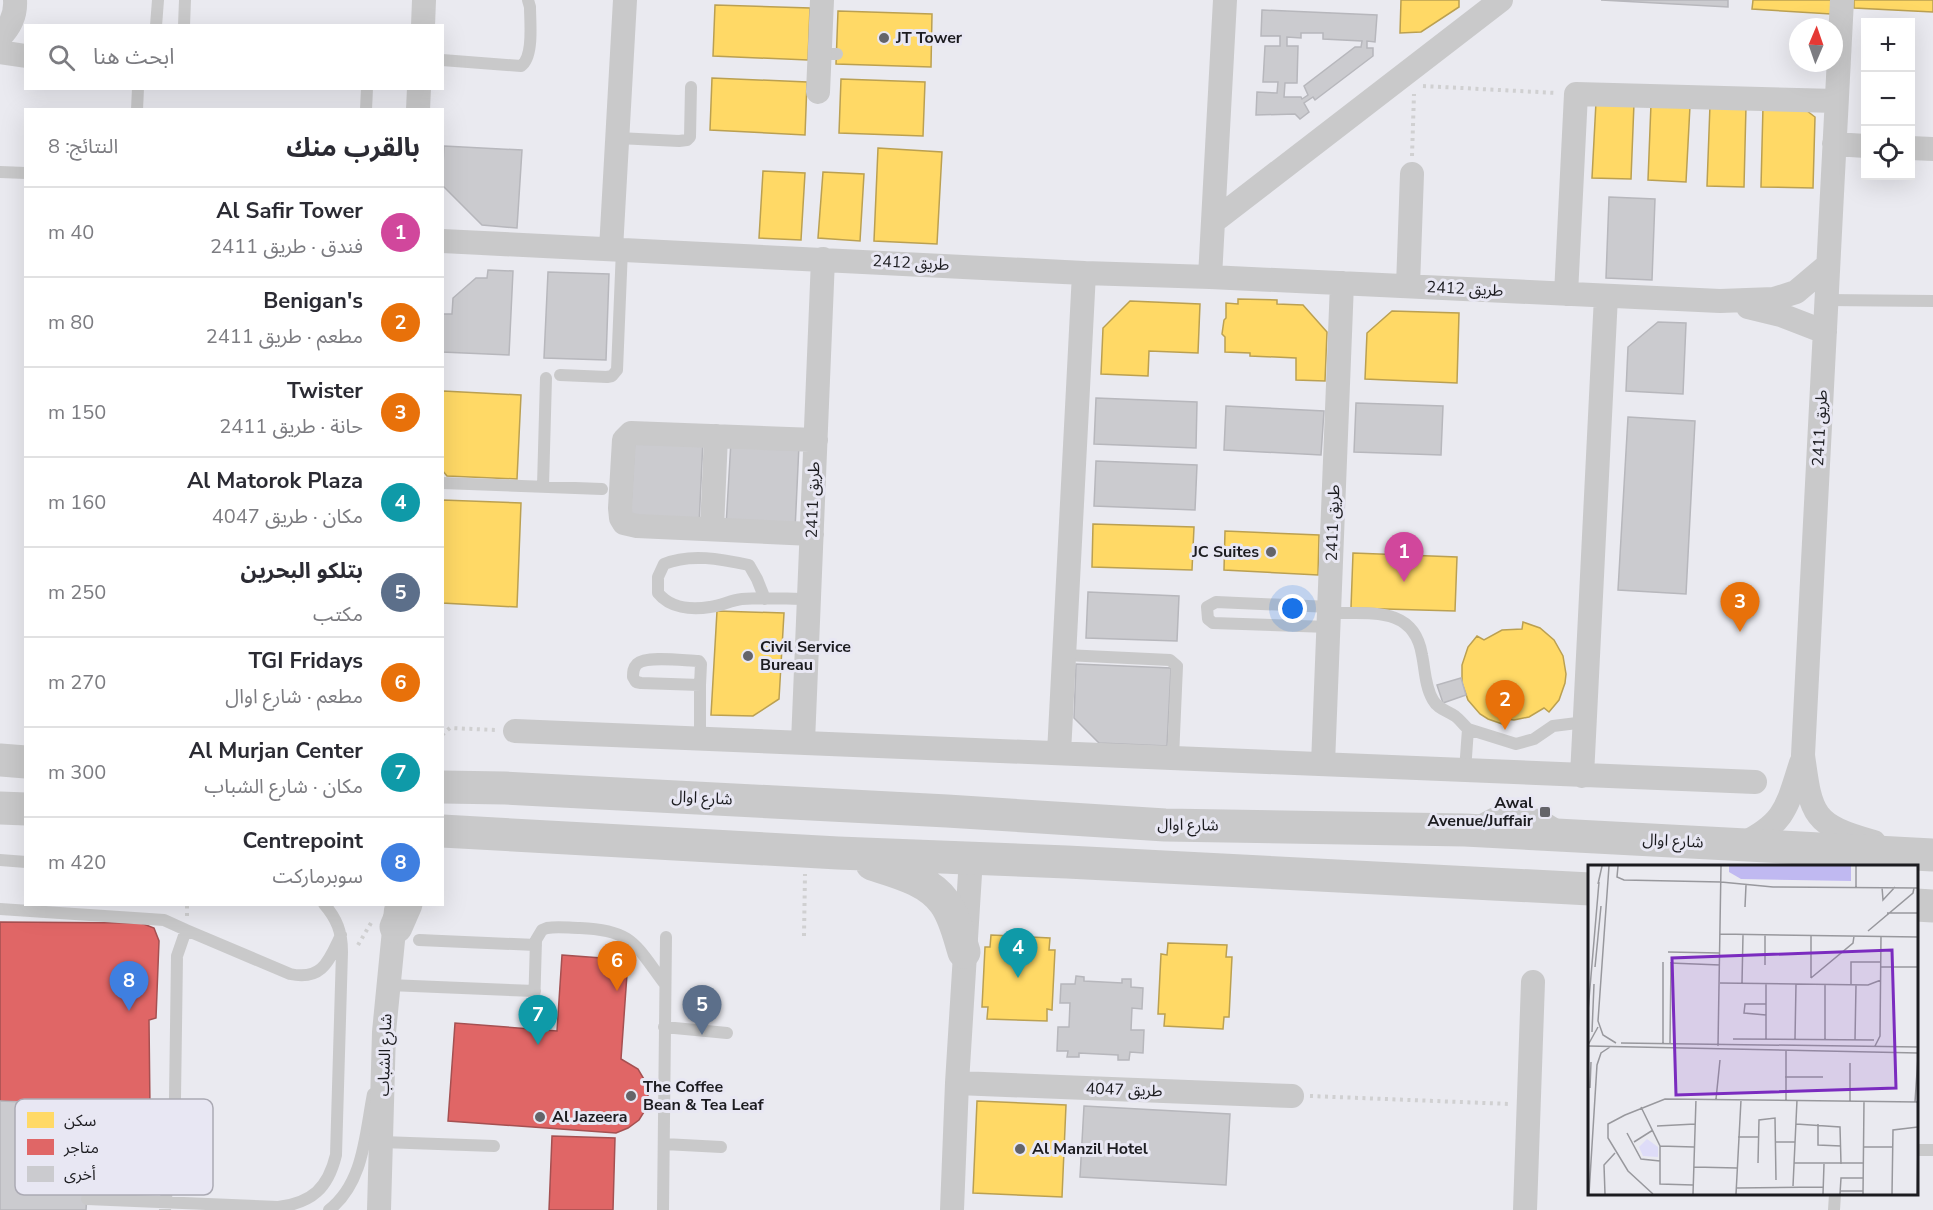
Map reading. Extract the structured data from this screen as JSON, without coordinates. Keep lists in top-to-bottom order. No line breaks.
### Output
{"streets":{"main road":["شارع اوال"],"street":["طريق 2412","طريق 2411","شارع الشباب","طريق 4047"]},"crossings":[["طريق 2412","طريق 2411"],["طريق 2411","شارع اوال"]],"places":{"other":["JT Tower","JC Suites","Civil Service Bureau","The Coffee Bean & Tea Leaf","Al Jazeera","Al Manzil Hotel"],"transit":["Awal Avenue/Juffair"]},"legend":["سكن","متاجر","أخرى"],"north":"top","page":{"map_buttons":["+","−"],"search":"ابحث هنا","heading":["بالقرب منك","النتائج: 8"],"list":[{"mark":"1","name":"Al Safir Tower","note":"فندق · طريق 2411","value":"40 m"},{"mark":"2","name":"Benigan's","note":"مطعم · طريق 2411","value":"80 m"},{"mark":"3","name":"Twister","note":"حانة · طريق 2411","value":"150 m"},{"mark":"4","name":"Al Matorok Plaza","note":"مكان · طريق 4047","value":"160 m"},{"mark":"5","name":"بتلكو البحرين","note":"مكتب","value":"250 m"},{"mark":"6","name":"TGI Fridays","note":"مطعم · شارع اوال","value":"270 m"},{"mark":"7","name":"Al Murjan Center","note":"مكان · شارع الشباب","value":"300 m"},{"mark":"8","name":"Centrepoint","note":"سوبرماركت","value":"420 m"}],"pins":["1","3","2","4","6","8","5","7"]}}
